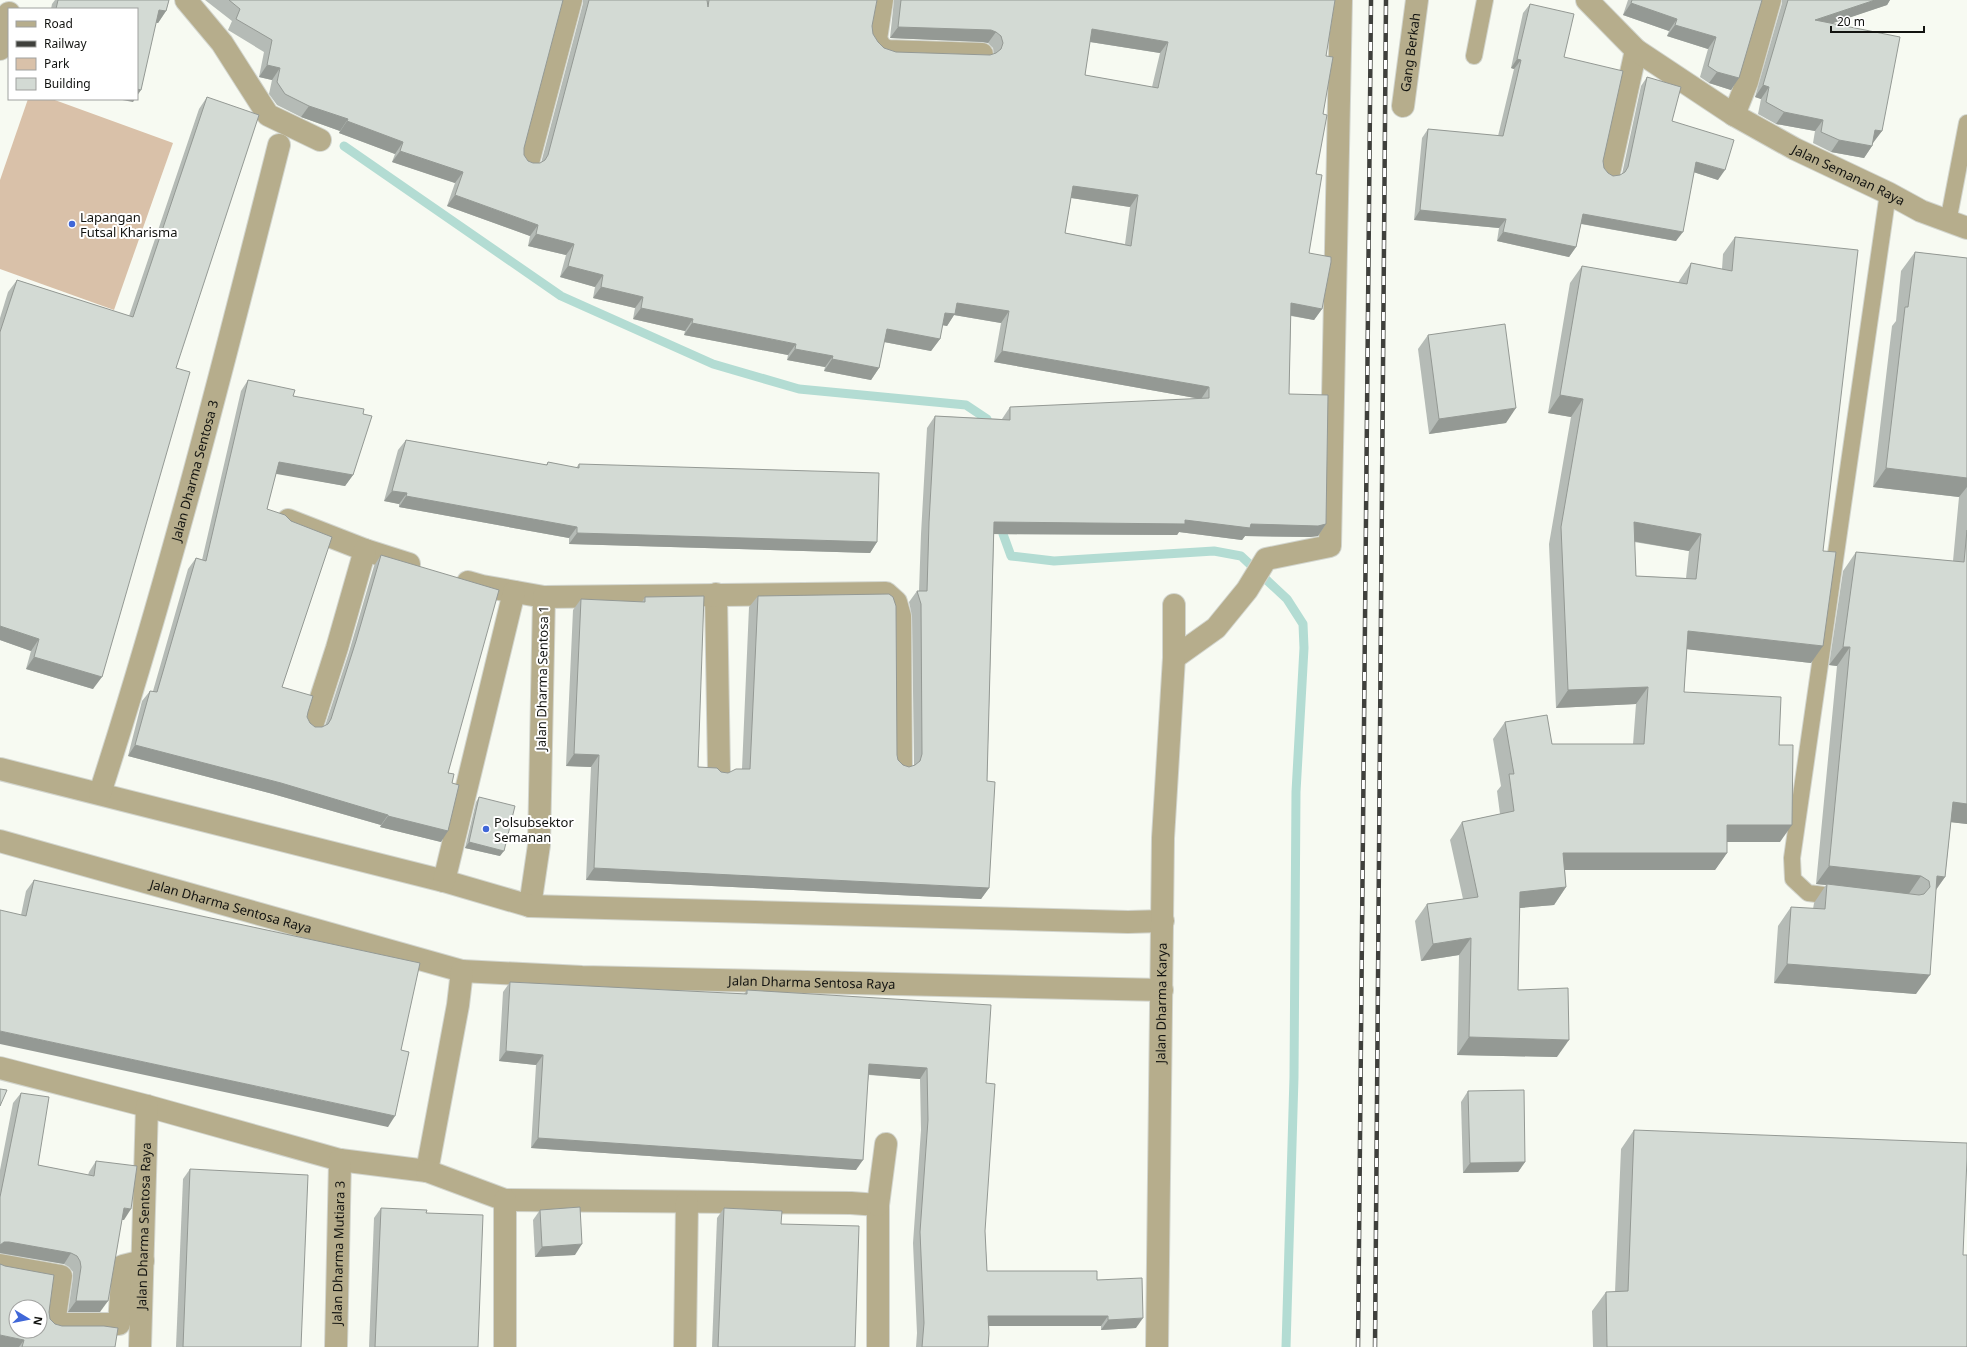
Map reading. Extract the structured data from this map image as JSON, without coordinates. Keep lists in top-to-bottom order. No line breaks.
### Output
{"streets":{"street":["Gang Berkah","Jalan Semanan Raya","Jalan Dharma Sentosa 3","Jalan Dharma Sentosa 1","Jalan Dharma Sentosa Raya","Jalan Dharma Karya","Jalan Dharma Mutiara 3"]},"crossings":[["Jalan Dharma Sentosa Raya","Jalan Dharma Karya"]],"places":["Lapangan Futsal Kharisma","Polsubsektor Semanan"],"legend":["Road","Railway","Park","Building"],"scale_bar":"20 m","north":"right"}
